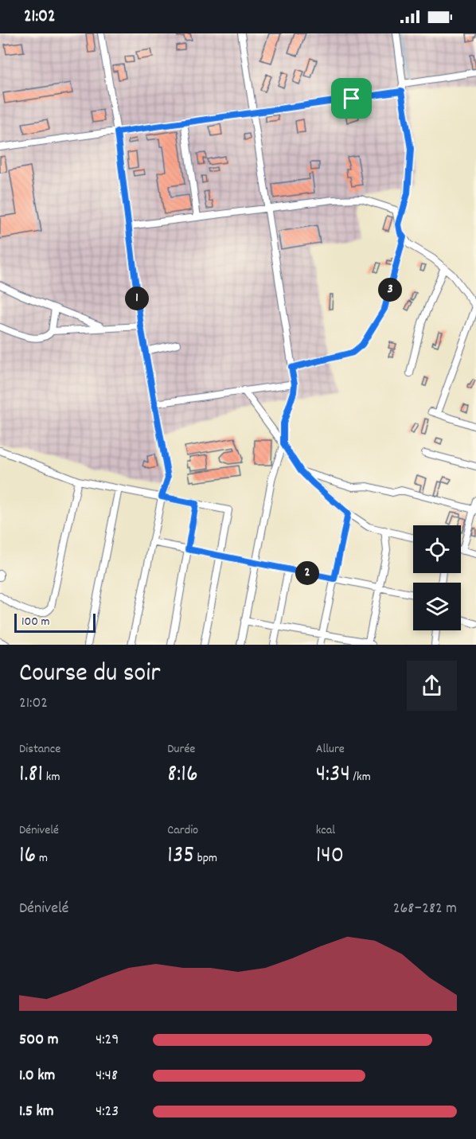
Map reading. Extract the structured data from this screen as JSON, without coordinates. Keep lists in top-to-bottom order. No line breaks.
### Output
{"scale_bar":"100 m","page":{"status":"21:02","pins":["3","1","2"],"scale":"100 m","heading":["Course du soir","21:02"],"stats":[["Distance","1.81 km"],["Durée","8:16"],["Allure","4:34 /km"],["Dénivelé","16 m"],["Cardio","135 bpm"],["kcal","140"]],"chart":["Dénivelé","268–282 m"],"list":[{"name":"500 m","note":"4:29"},{"name":"1.0 km","note":"4:48"},{"name":"1.5 km","note":"4:23"}]}}
